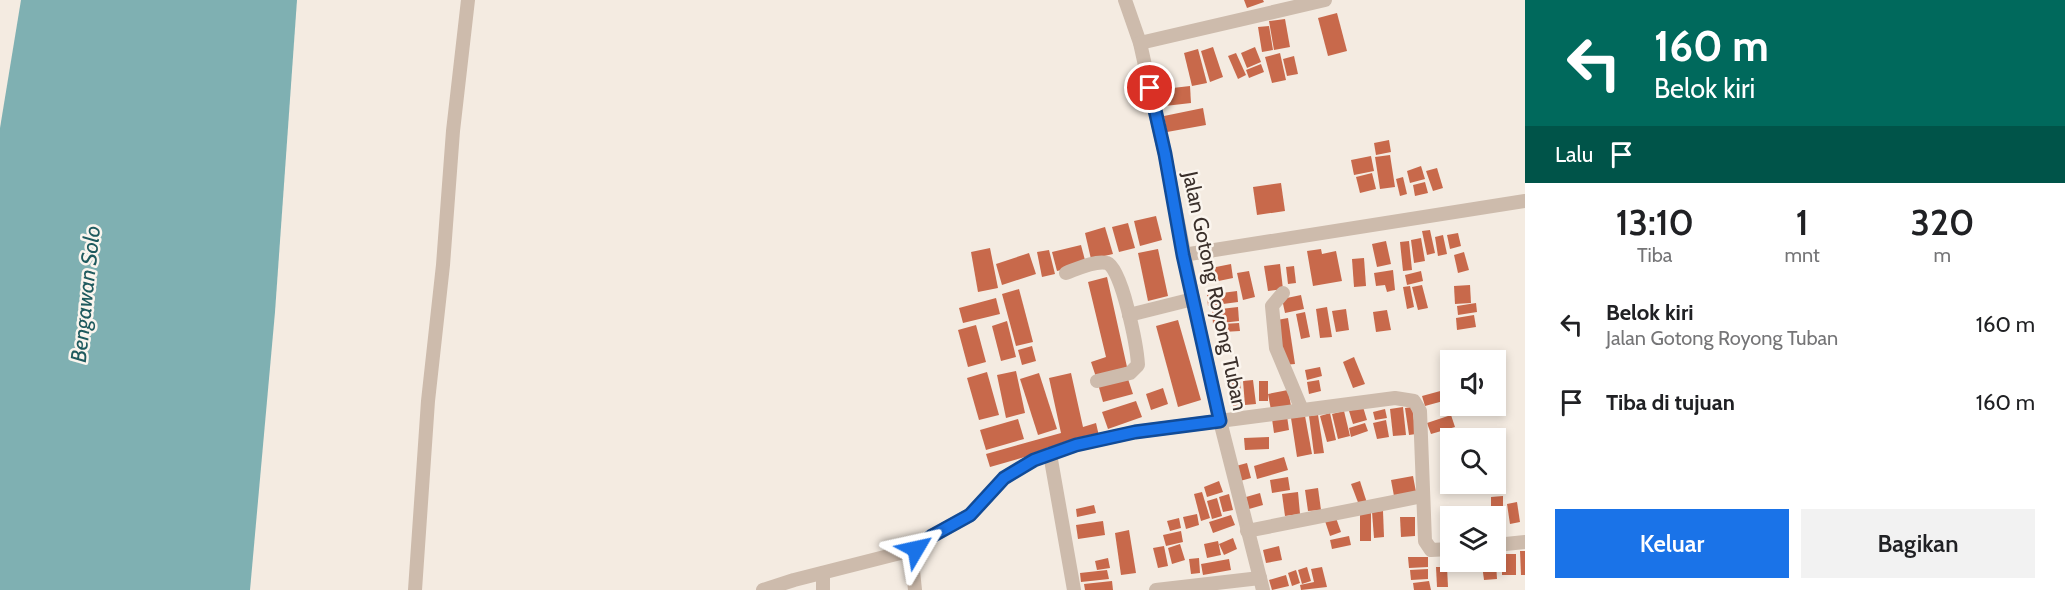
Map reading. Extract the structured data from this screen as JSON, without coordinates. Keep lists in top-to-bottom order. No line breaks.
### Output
{"streets":{"street":["Jalan Gotong Royong Tuban"]},"water":["Bengawan Solo"],"page":{"turn":["160 m","Belok kiri"],"then":"Lalu","eta":["13:10","Tiba","1","mnt","320","m"],"list":[{"name":"Belok kiri","note":"Jalan Gotong Royong Tuban","value":"160 m"},{"name":"Tiba di tujuan","value":"160 m"}],"buttons":["Keluar","Bagikan"]}}
